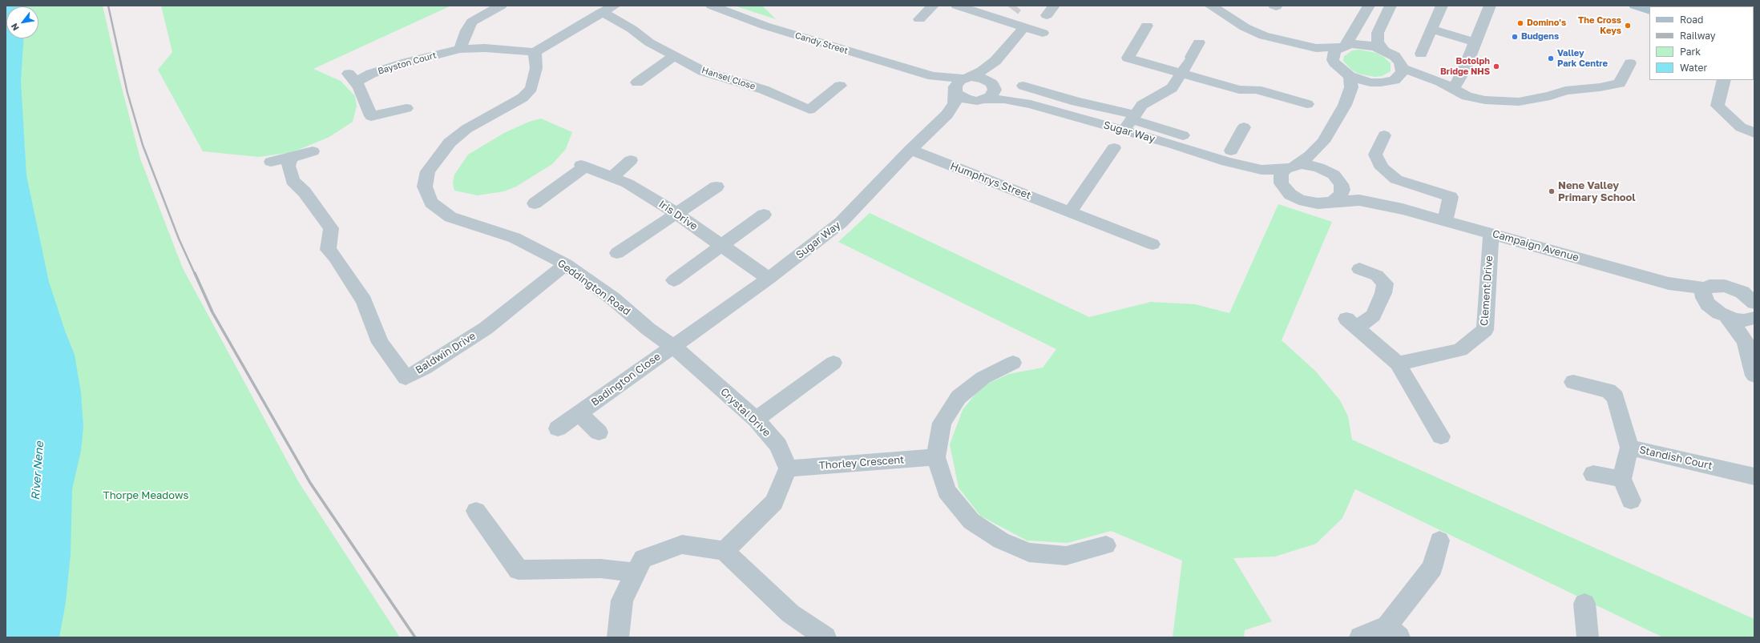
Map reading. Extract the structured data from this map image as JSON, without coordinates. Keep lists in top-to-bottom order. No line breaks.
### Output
{"streets":{"street":["Candy Street","Bayston Court","Hansel Close","Sugar Way","Humphrys Street","Iris Drive","Campaign Avenue","Geddington Road","Clement Drive","Baldwin Drive","Badington Close","Crystal Drive","Standish Court","Thorley Crescent"]},"crossings":[["Candy Street","Sugar Way"],["Bayston Court","Geddington Road"],["Sugar Way","Humphrys Street"],["Sugar Way","Iris Drive"],["Sugar Way","Campaign Avenue"],["Sugar Way","Geddington Road"],["Sugar Way","Badington Close"],["Sugar Way","Crystal Drive"],["Campaign Avenue","Clement Drive"],["Geddington Road","Baldwin Drive"],["Geddington Road","Badington Close"],["Geddington Road","Crystal Drive"],["Badington Close","Crystal Drive"],["Crystal Drive","Thorley Crescent"]],"water":["River Nene"],"parks":["Thorpe Meadows"],"places":["Domino's","The Cross Keys","Budgens","Valley Park Centre","Botolph Bridge NHS","Nene Valley Primary School"],"legend":["Road","Railway","Park","Water"],"north":"bottom left"}
